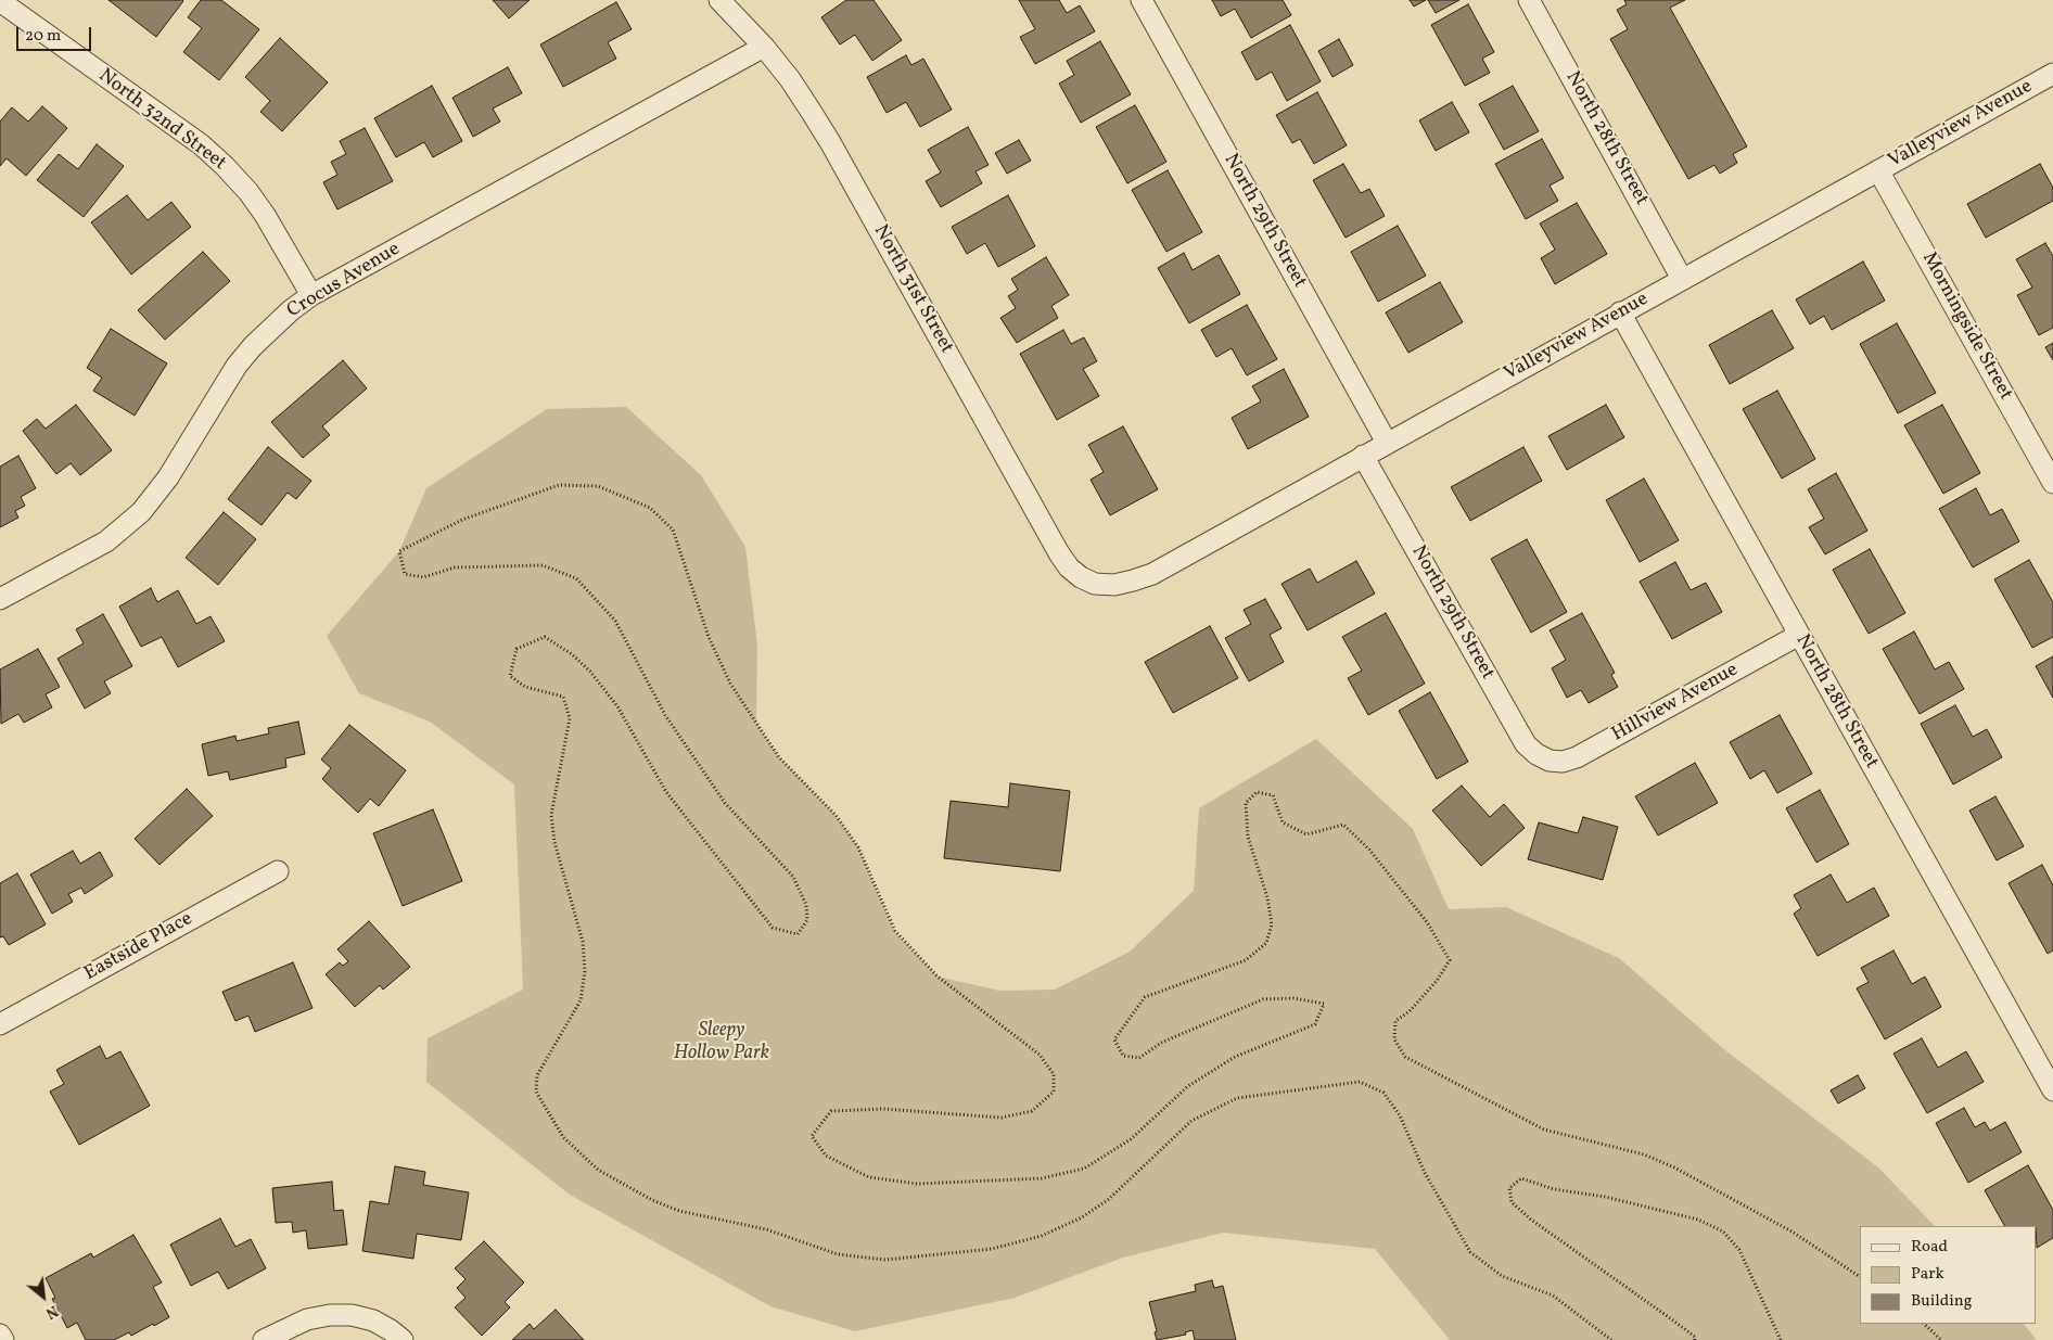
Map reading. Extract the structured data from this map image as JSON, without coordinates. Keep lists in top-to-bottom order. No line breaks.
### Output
{"streets":{"street":["North 32nd Street","Valleyview Avenue","North 28th Street","North 29th Street","Crocus Avenue","North 31st Street","Morningside Street","Hillview Avenue","Eastside Place"]},"crossings":[["North 32nd Street","Crocus Avenue"],["Valleyview Avenue","North 28th Street"],["Valleyview Avenue","North 29th Street"],["Valleyview Avenue","North 31st Street"],["Valleyview Avenue","Morningside Street"],["North 28th Street","Hillview Avenue"],["North 29th Street","Hillview Avenue"],["Crocus Avenue","North 31st Street"]],"parks":["Sleepy Hollow Park"],"legend":["Road","Park","Building"],"scale_bar":"20 m","north":"bottom right"}
